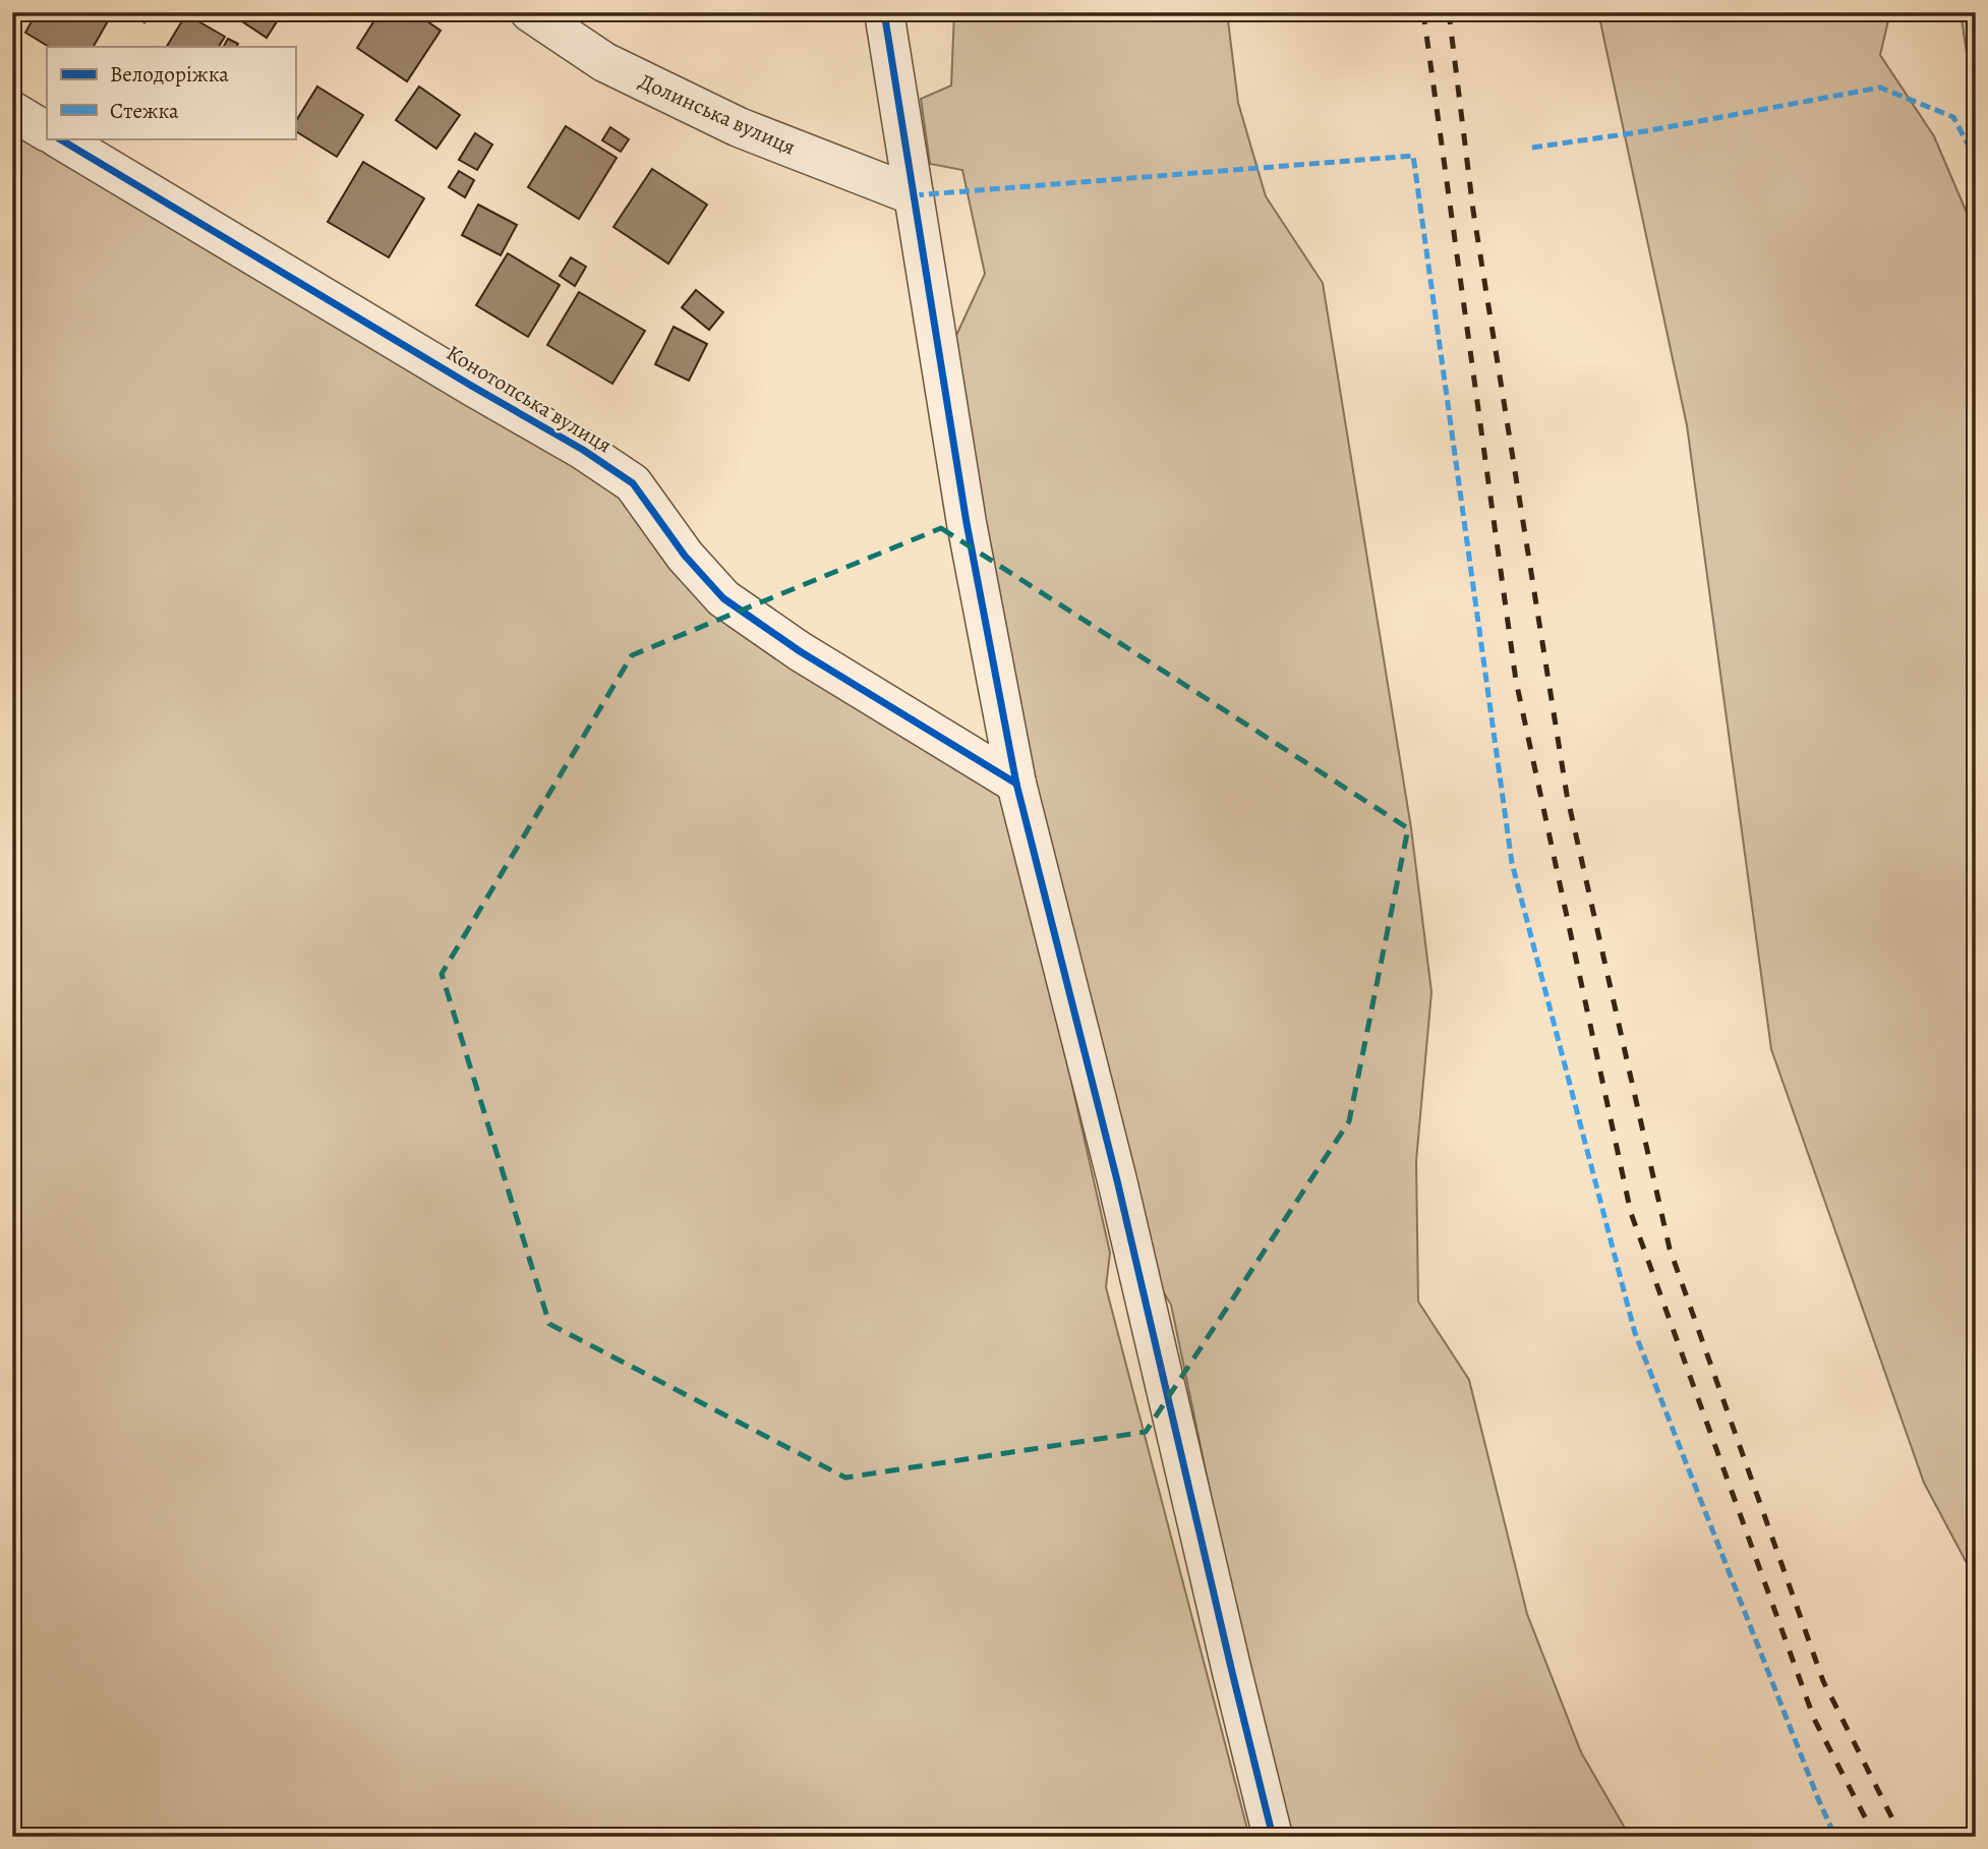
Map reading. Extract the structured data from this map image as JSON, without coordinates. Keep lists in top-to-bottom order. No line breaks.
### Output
{"streets":{"street":["Долинська вулиця","Конотопська вулиця"]},"legend":["Велодоріжка","Стежка"]}
